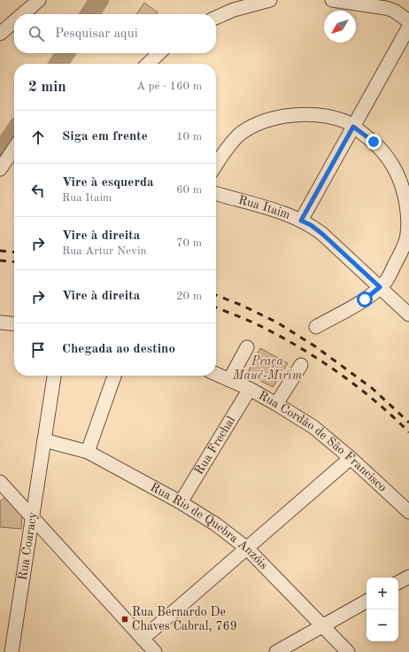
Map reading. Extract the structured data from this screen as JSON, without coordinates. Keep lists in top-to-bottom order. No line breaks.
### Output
{"streets":{"street":["Rua Itaim","Rua Cordão de São Francisco","Rua Frechal","Rua Rio de Quebra Anzóis","Rua Coaracy"]},"crossings":[["Rua Cordão de São Francisco","Rua Frechal"],["Rua Frechal","Rua Rio de Quebra Anzóis"],["Rua Rio de Quebra Anzóis","Rua Coaracy"]],"parks":["Praça Mauê-Mirim"],"places":{"transit":["Rua Bernardo De Chaves Cabral, 769"]},"north":"bottom left","page":{"search":"Pesquisar aqui","heading":["2 min","A pé · 160 m"],"list":[["Siga em frente","10 m"],["Vire à esquerda","Rua Itaim","60 m"],["Vire à direita","Rua Artur Nevin","70 m"],["Vire à direita","20 m"],"Chegada ao destino"],"map_buttons":["+","−"]}}
